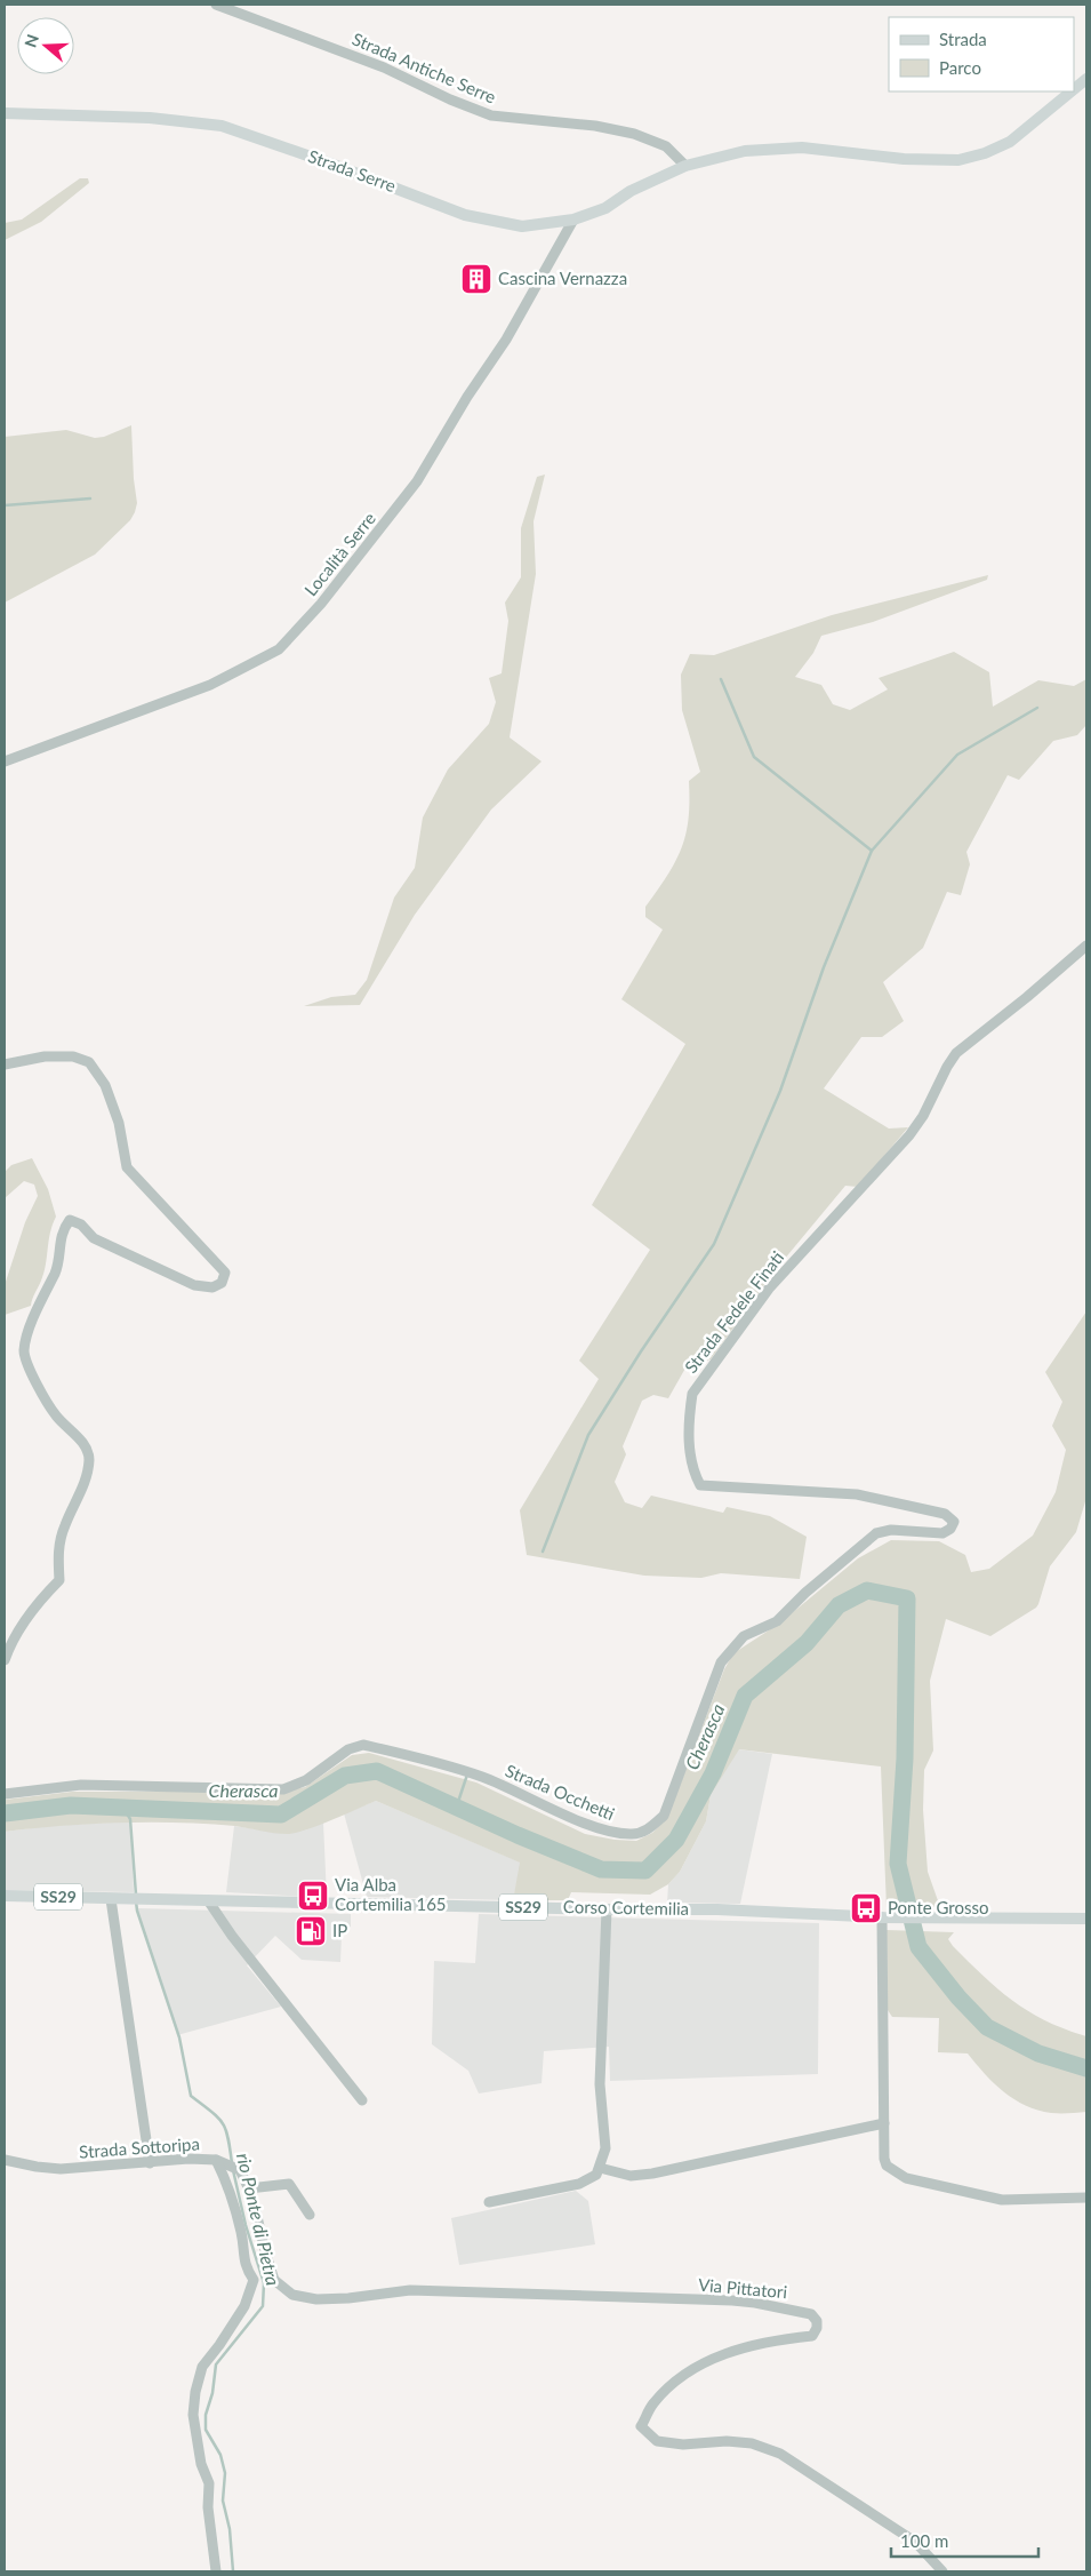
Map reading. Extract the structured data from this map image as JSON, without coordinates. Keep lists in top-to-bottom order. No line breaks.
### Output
{"streets":{"main road":["Strada Serre","SS29","Corso Cortemilia"],"street":["Strada Antiche Serre","Località Serre","Strada Fedele Finati","Strada Occhetti","Strada Sottoripa","Via Pittatori"]},"crossings":[["Strada Antiche Serre","Strada Serre"],["Strada Serre","Località Serre"],["Strada Fedele Finati","Strada Occhetti"],["SS29","Corso Cortemilia"],["Strada Sottoripa","Via Pittatori"]],"water":["Cherasca","rio Ponte di Pietra"],"places":{"building":["Cascina Vernazza"],"bus stop":["Via Alba Cortemilia 165","Ponte Grosso"],"fuel station":["IP"]},"legend":["Strada","Parco"],"scale_bar":"100 m","north":"left"}
